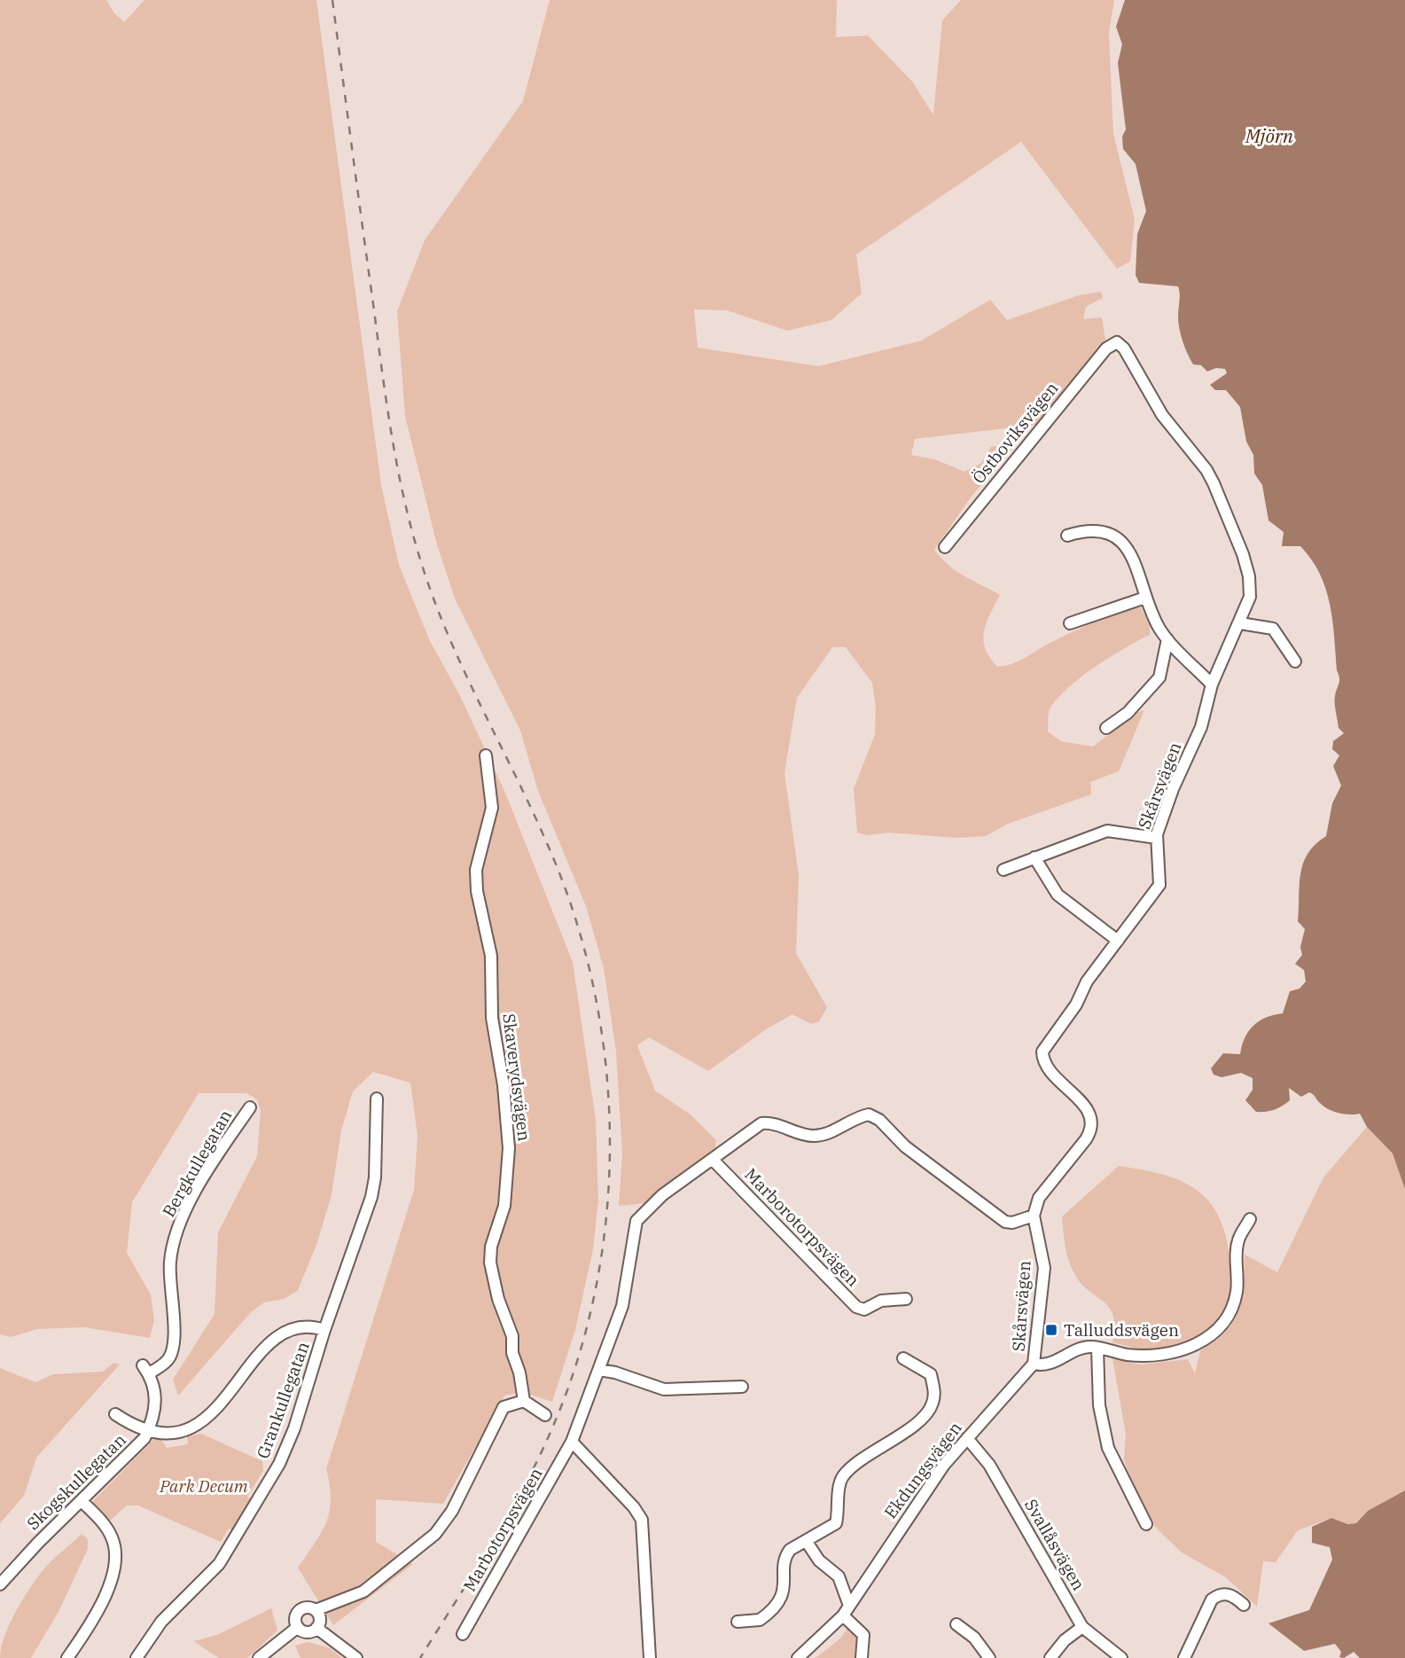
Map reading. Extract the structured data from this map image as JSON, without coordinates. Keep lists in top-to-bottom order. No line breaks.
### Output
{"streets":{"street":["Östboviksvägen","Skårsvägen","Skaverydsvägen","Bergkullegatan","Marborotorpsvägen","Grankullegatan","Ekdungsvägen","Skogskullegatan","Marbotorpsvägen","Svallåsvägen"]},"crossings":[["Östboviksvägen","Skårsvägen"],["Skårsvägen","Ekdungsvägen"],["Skårsvägen","Marbotorpsvägen"],["Bergkullegatan","Skogskullegatan"],["Marborotorpsvägen","Marbotorpsvägen"],["Grankullegatan","Skogskullegatan"],["Ekdungsvägen","Svallåsvägen"]],"water":["Mjörn"],"parks":["Park Decum"],"places":{"transit":["Talluddsvägen"]}}
